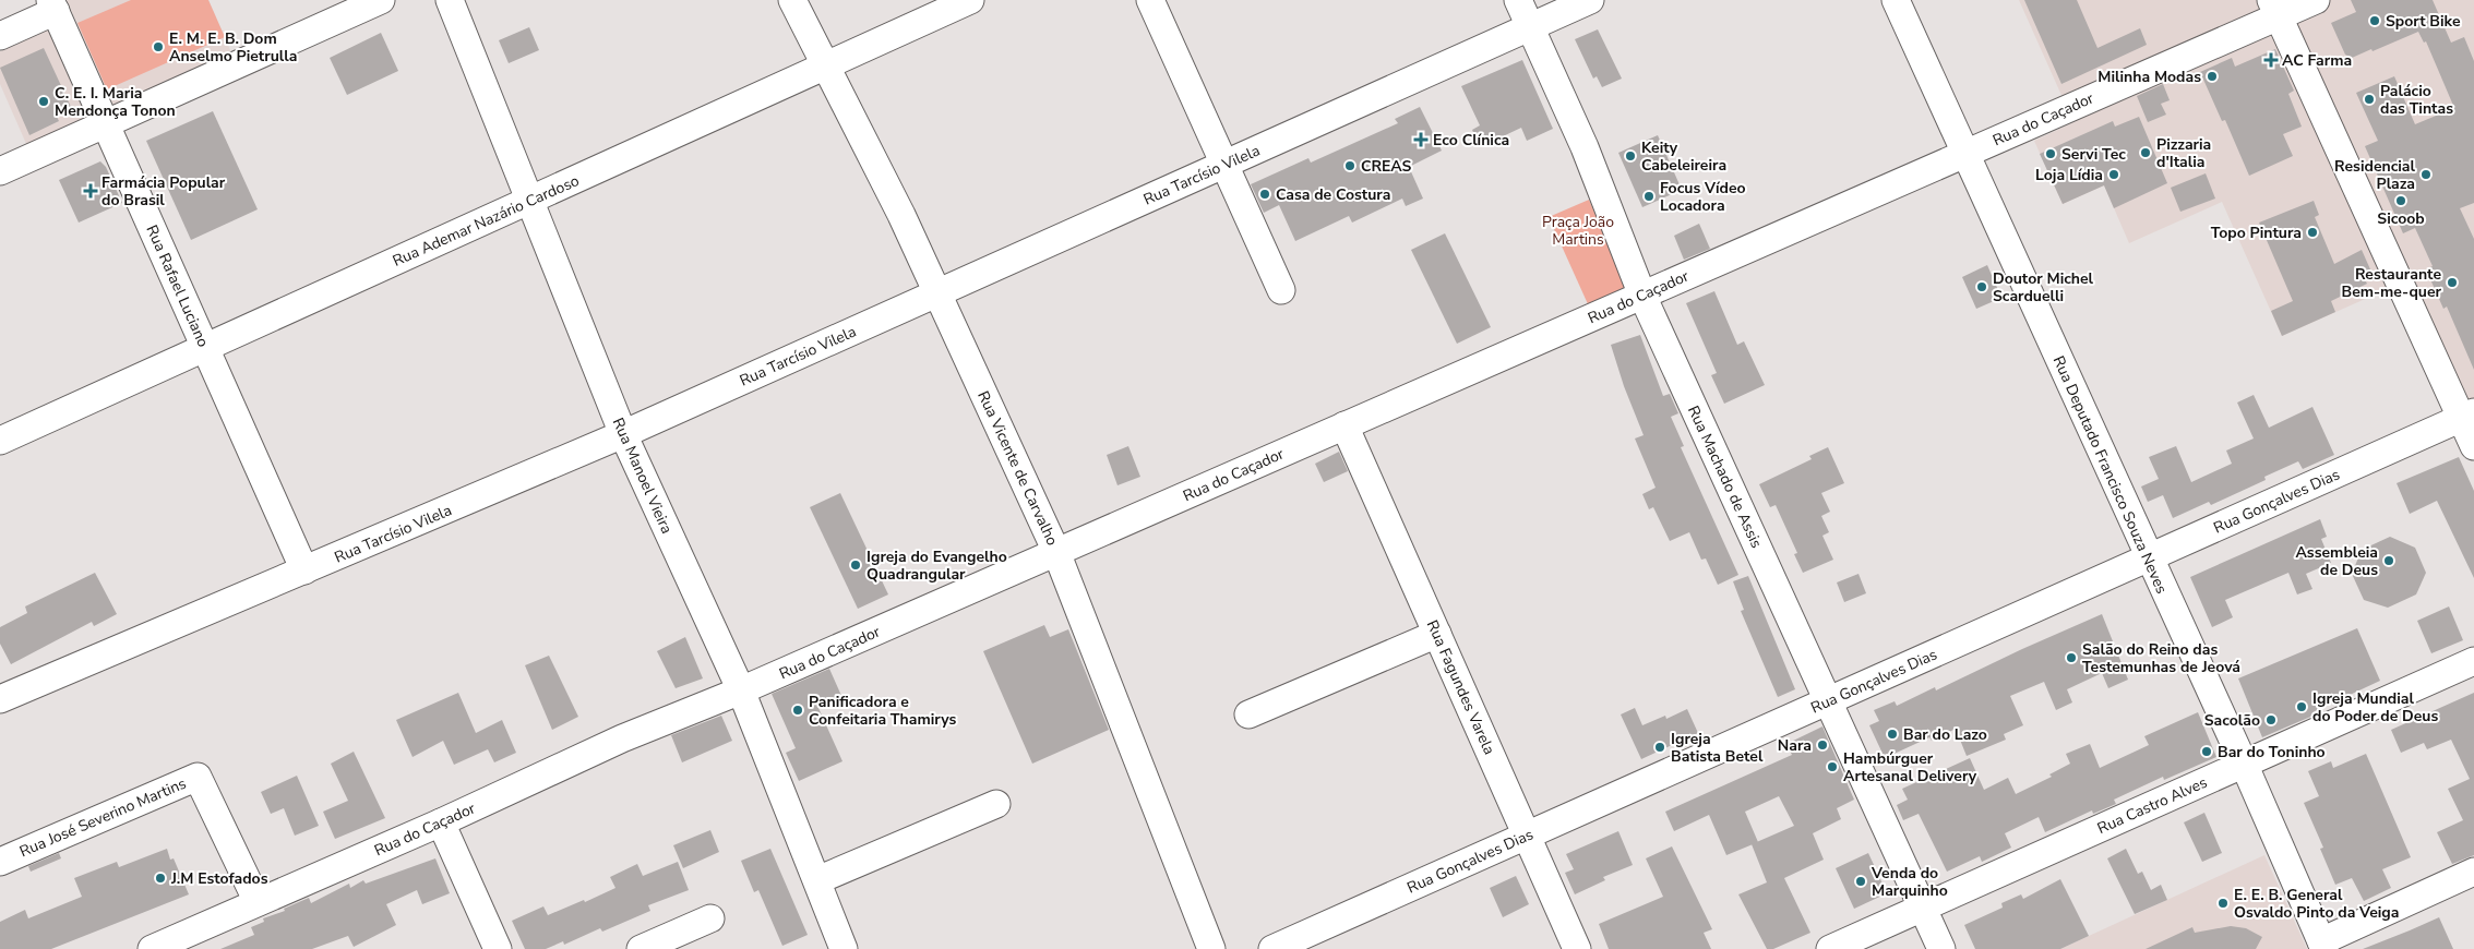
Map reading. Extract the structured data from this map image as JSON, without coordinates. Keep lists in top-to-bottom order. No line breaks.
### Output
{"streets":{"street":["Rua do Caçador","Rua Tarcísio Vilela","Rua Ademar Nazário Cardoso","Rua Rafael Luciano","Rua Vicente de Carvalho","Rua Deputado Francisco Souza Neves","Rua Manoel Vieira","Rua Machado de Assis","Rua Gonçalves Dias","Rua Fagundes Varela","Rua Castro Alves","Rua José Severino Martins"]},"crossings":[["Rua do Caçador","Rua Vicente de Carvalho"],["Rua do Caçador","Rua Deputado Francisco Souza Neves"],["Rua do Caçador","Rua Manoel Vieira"],["Rua do Caçador","Rua Machado de Assis"],["Rua do Caçador","Rua Fagundes Varela"],["Rua do Caçador","Rua José Severino Martins"],["Rua Tarcísio Vilela","Rua Rafael Luciano"],["Rua Tarcísio Vilela","Rua Vicente de Carvalho"],["Rua Tarcísio Vilela","Rua Manoel Vieira"],["Rua Tarcísio Vilela","Rua Machado de Assis"],["Rua Ademar Nazário Cardoso","Rua Rafael Luciano"],["Rua Ademar Nazário Cardoso","Rua Vicente de Carvalho"],["Rua Ademar Nazário Cardoso","Rua Manoel Vieira"],["Rua Deputado Francisco Souza Neves","Rua Gonçalves Dias"],["Rua Deputado Francisco Souza Neves","Rua Castro Alves"],["Rua Machado de Assis","Rua Gonçalves Dias"],["Rua Machado de Assis","Rua Castro Alves"],["Rua Gonçalves Dias","Rua Fagundes Varela"]],"parks":["Praça João Martins"],"places":{"other":["Sport Bike","E. M. E. B. Dom Anselmo Pietrulla","Milinha Modas","Palácio das Tintas","C. E. I. Maria Mendonça Tonon","Pizzaria d'Italia","Servi Tec","Keity Cabeleireira","CREAS","Loja Lídia","Residencial Plaza","Casa de Costura","Focus Vídeo Locadora","Sicoob","Topo Pintura","Restaurante Bem-me-quer","Doutor Michel Scarduelli","Assembleia de Deus","Igreja do Evangelho Quadrangular","Salão do Reino das Testemunhas de Jeová","Igreja Mundial do Poder de Deus","Panificadora e Confeitaria Thamirys","Sacolão","Bar do Lazo","Nara","Igreja Batista Betel","Bar do Toninho","Hambúrguer Artesanal Delivery","J.M Estofados","Venda do Marquinho","E. E. B. General Osvaldo Pinto da Veiga"],"health":["AC Farma","Eco Clínica","Farmácia Popular do Brasil"]}}
